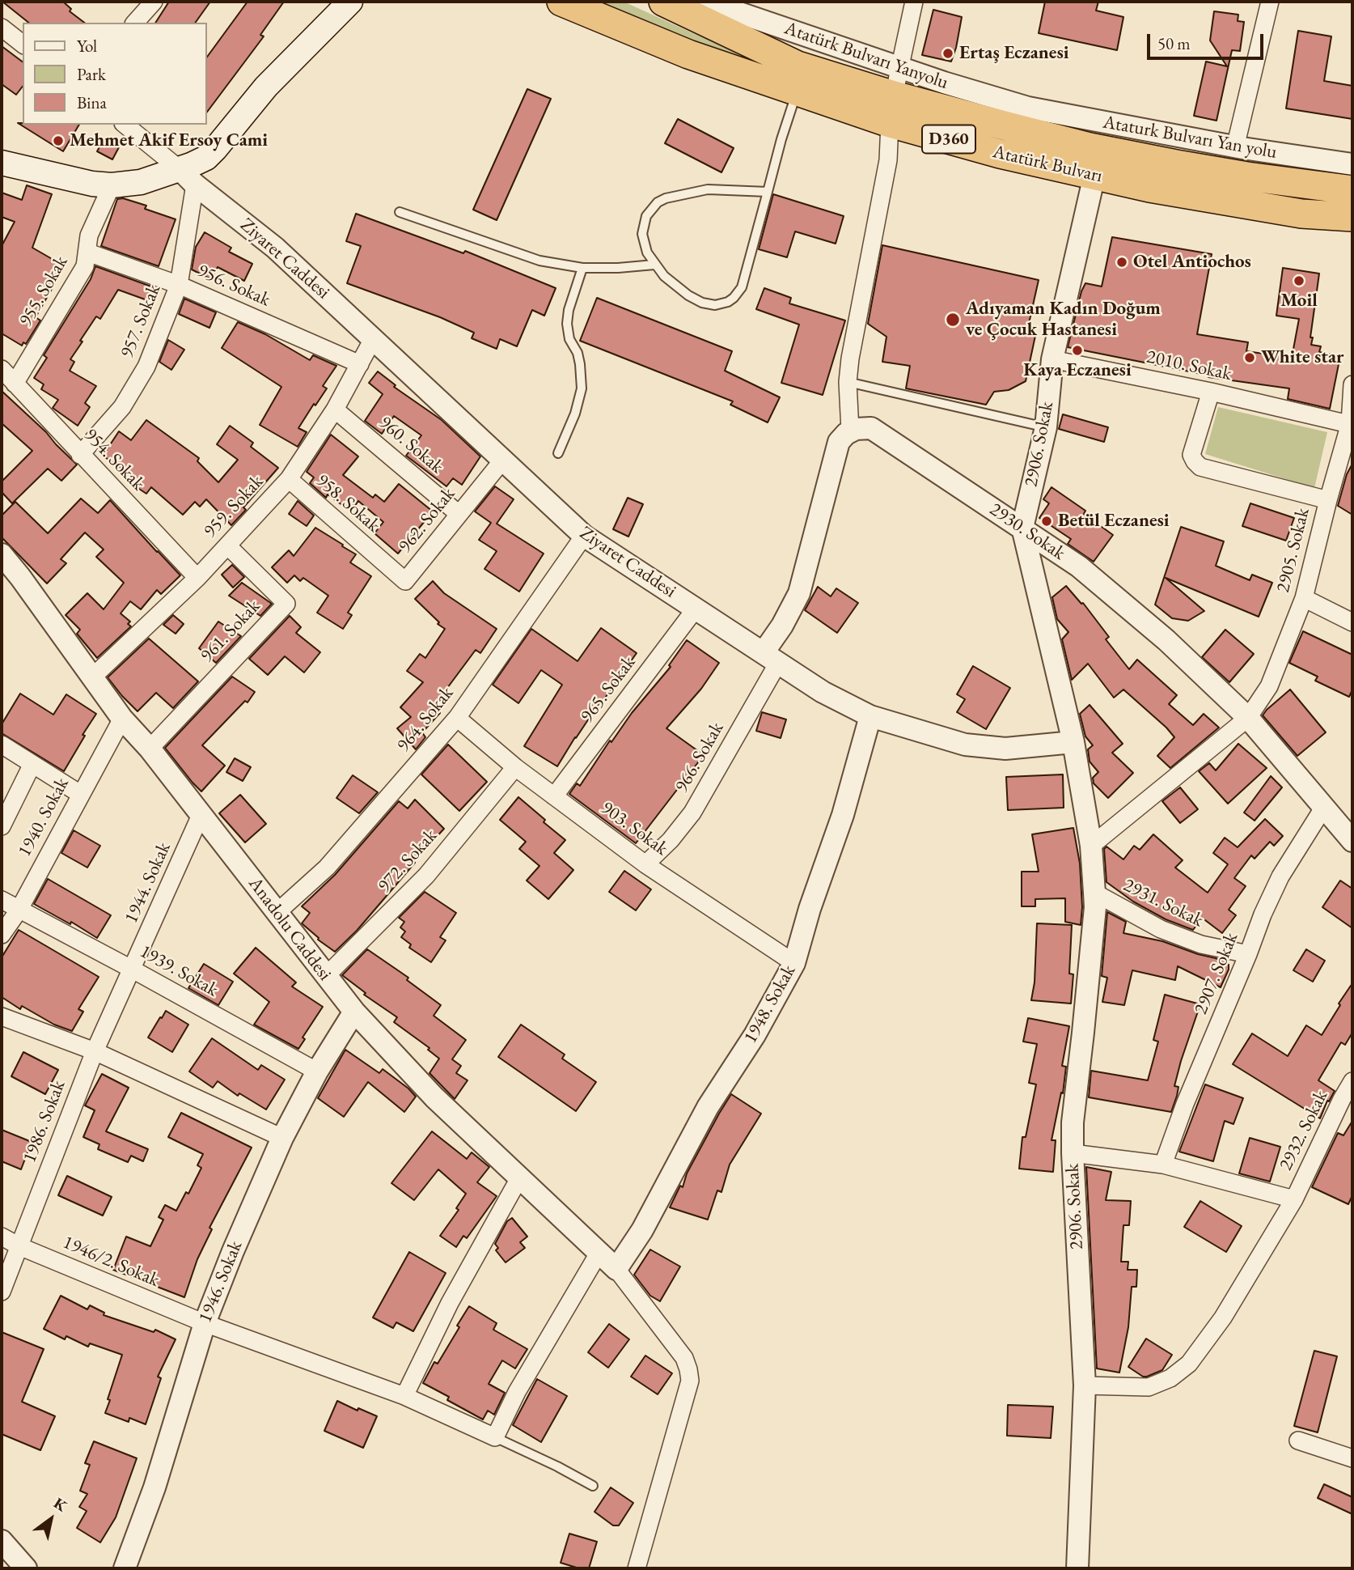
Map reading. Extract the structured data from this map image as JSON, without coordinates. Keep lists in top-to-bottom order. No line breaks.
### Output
{"streets":{"highway":["D360","Atatürk Bulvarı"],"street":["Atatürk Bulvarı Yanyolu","Ataturk Bulvarı Yan yolu","Ziyaret Caddesi","956. Sokak","955. Sokak","957. Sokak","2010. Sokak","2906. Sokak","960. Sokak","954. Sokak","958. Sokak","959. Sokak","962. Sokak","2930. Sokak","2905. Sokak","961. Sokak","965. Sokak","964. Sokak","966. Sokak","1940. Sokak","903. Sokak","972. Sokak","1944. Sokak","2931. Sokak","Anadolu Caddesi","1939. Sokak","2907. Sokak","1948. Sokak","1986. Sokak","2932. Sokak","1946/2. Sokak","1946. Sokak"]},"crossings":[["Atatürk Bulvarı Yanyolu","Ataturk Bulvarı Yan yolu"],["Atatürk Bulvarı","2906. Sokak"],["Ziyaret Caddesi","957. Sokak"],["Ziyaret Caddesi","2906. Sokak"],["Ziyaret Caddesi","959. Sokak"],["Ziyaret Caddesi","962. Sokak"],["Ziyaret Caddesi","965. Sokak"],["Ziyaret Caddesi","964. Sokak"],["Ziyaret Caddesi","966. Sokak"],["Ziyaret Caddesi","1948. Sokak"],["956. Sokak","955. Sokak"],["956. Sokak","957. Sokak"],["956. Sokak","959. Sokak"],["955. Sokak","954. Sokak"],["957. Sokak","954. Sokak"],["2010. Sokak","2906. Sokak"],["2010. Sokak","2905. Sokak"],["2906. Sokak","2930. Sokak"],["2906. Sokak","2931. Sokak"],["2906. Sokak","2932. Sokak"],["960. Sokak","959. Sokak"],["960. Sokak","962. Sokak"],["954. Sokak","959. Sokak"],["958. Sokak","959. Sokak"],["958. Sokak","962. Sokak"],["959. Sokak","961. Sokak"],["959. Sokak","Anadolu Caddesi"],["2930. Sokak","2905. Sokak"],["2930. Sokak","2907. Sokak"],["961. Sokak","Anadolu Caddesi"],["965. Sokak","903. Sokak"],["964. Sokak","903. Sokak"],["964. Sokak","Anadolu Caddesi"],["966. Sokak","903. Sokak"],["1940. Sokak","Anadolu Caddesi"],["1940. Sokak","1939. Sokak"],["903. Sokak","972. Sokak"],["903. Sokak","1948. Sokak"],["972. Sokak","Anadolu Caddesi"],["1944. Sokak","Anadolu Caddesi"],["1944. Sokak","1939. Sokak"],["1944. Sokak","1986. Sokak"],["2931. Sokak","2907. Sokak"],["Anadolu Caddesi","1948. Sokak"],["Anadolu Caddesi","1946. Sokak"],["1939. Sokak","1986. Sokak"],["1939. Sokak","1946. Sokak"],["1986. Sokak","1946/2. Sokak"],["1946/2. Sokak","1946. Sokak"]],"places":["Ertaş Eczanesi","Mehmet Akif Ersoy Cami","Otel Antiochos","Moil","Adıyaman Kadın Doğum ve Çocuk Hastanesi","Kaya Eczanesi","White star","Betül Eczanesi"],"legend":["Yol","Park","Bina"],"scale_bar":"50 m","north":"top right"}
